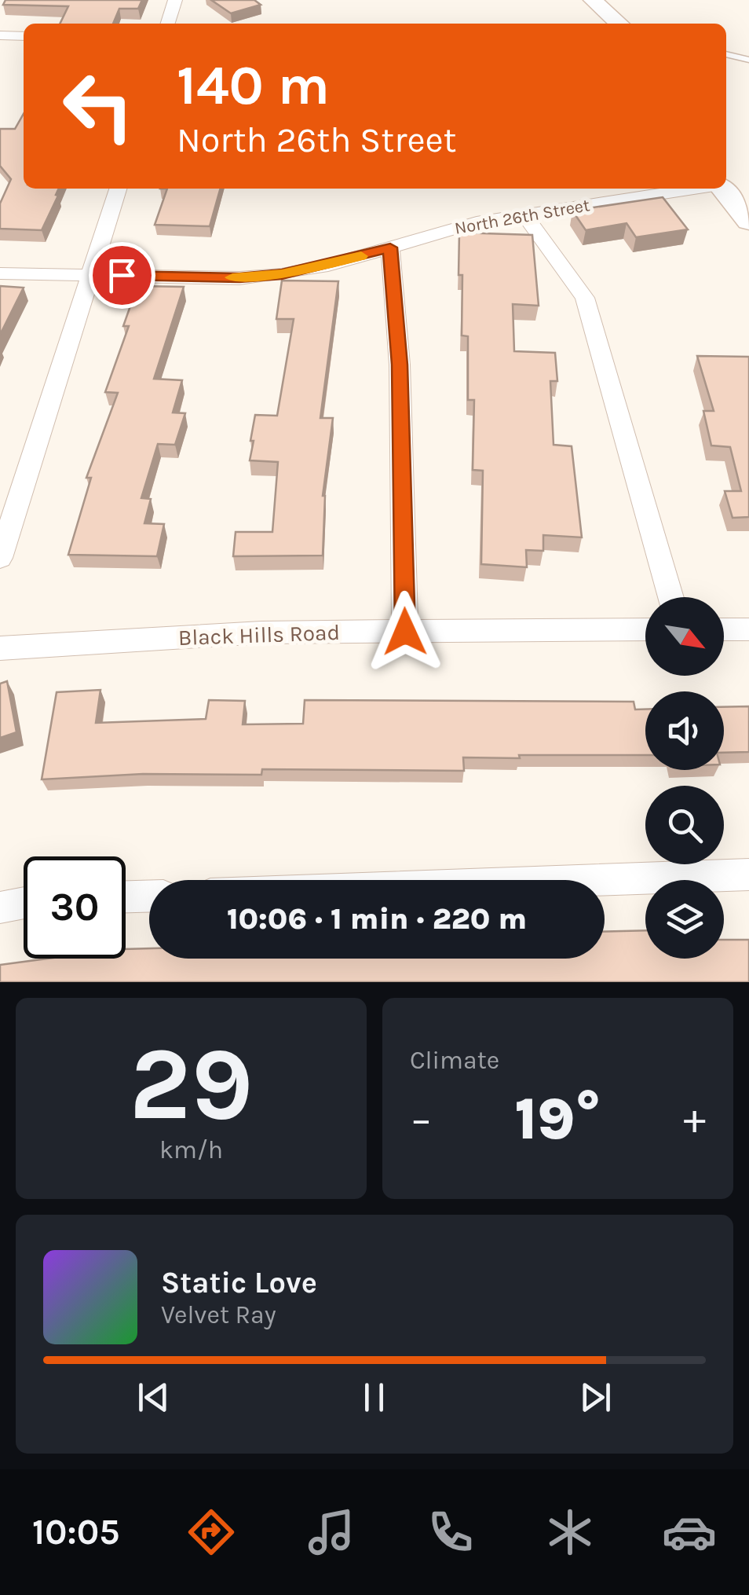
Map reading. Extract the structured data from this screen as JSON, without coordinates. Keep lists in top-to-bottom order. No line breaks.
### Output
{"streets":{"street":["North 26th Street","Black Hills Road"]},"north":"bottom right","page":{"turn":["140 m","North 26th Street"],"limit":"30","trip":"10:06 · 1 min · 220 m","tile":[["29","km/h"],"Climate"],"heat":["−","19°","+"],"song":["Static Love","Velvet Ray"],"tabs":"10:05"}}
